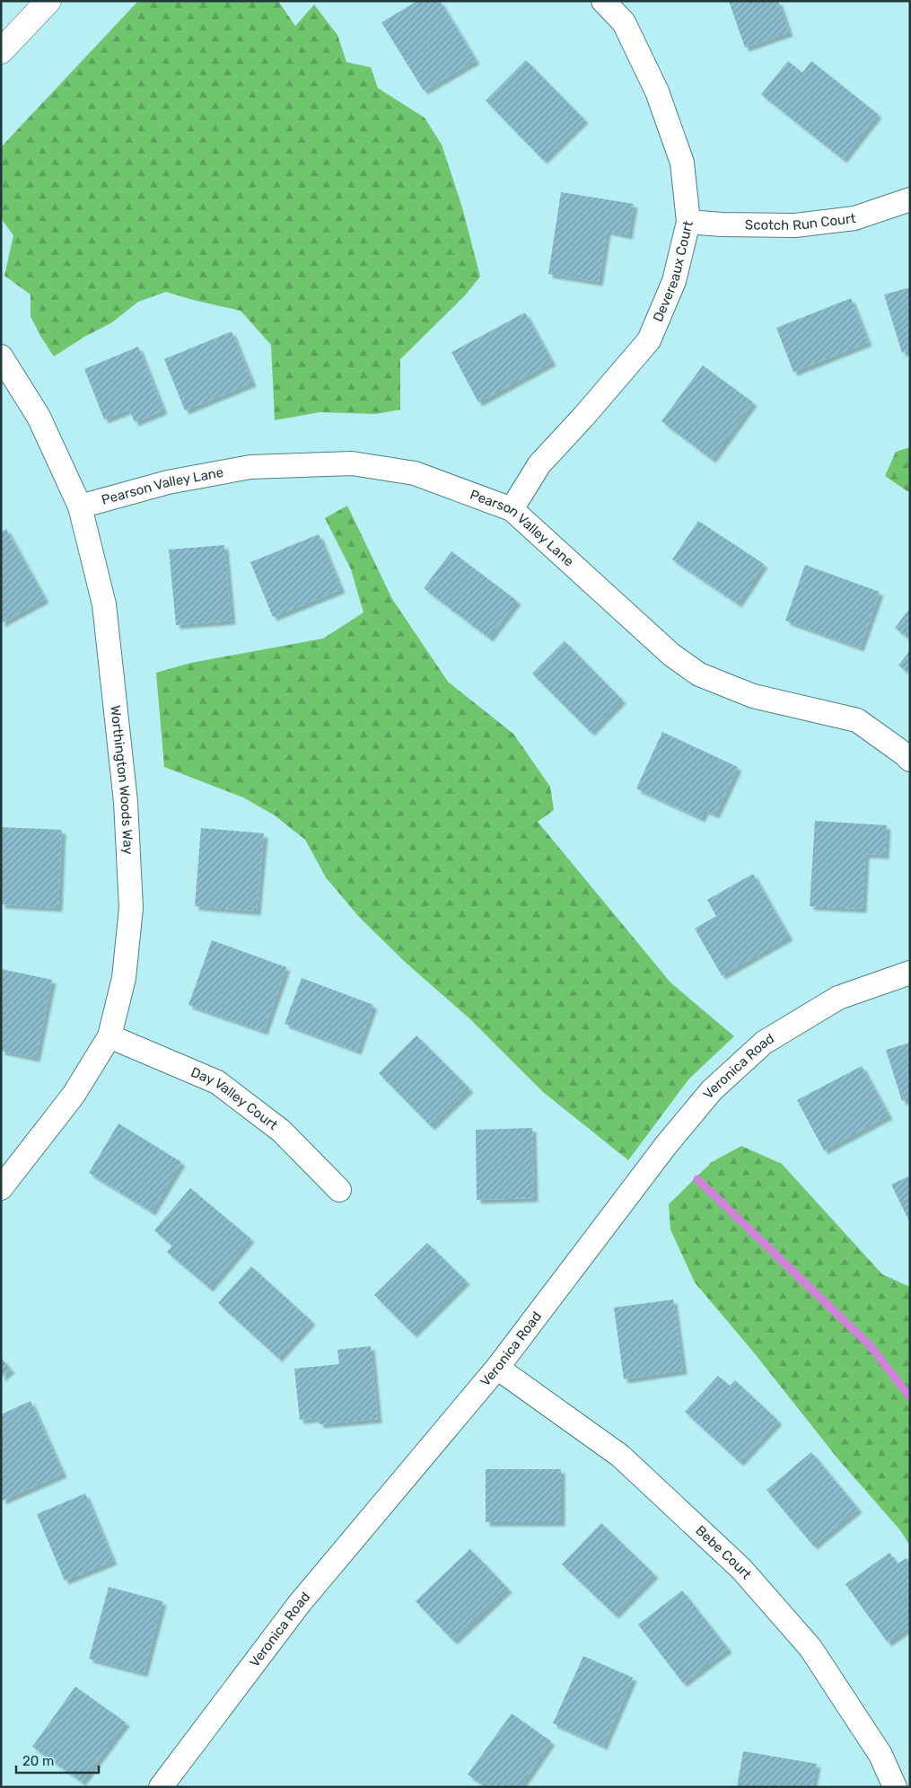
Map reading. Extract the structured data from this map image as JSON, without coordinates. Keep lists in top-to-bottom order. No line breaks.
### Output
{"streets":{"street":["Scotch Run Court","Devereaux Court","Pearson Valley Lane","Worthington Woods Way","Veronica Road","Day Valley Court","Bebe Court"]},"crossings":[["Scotch Run Court","Devereaux Court"],["Devereaux Court","Pearson Valley Lane"],["Pearson Valley Lane","Worthington Woods Way"],["Worthington Woods Way","Day Valley Court"],["Veronica Road","Bebe Court"]],"scale_bar":"20 m"}
